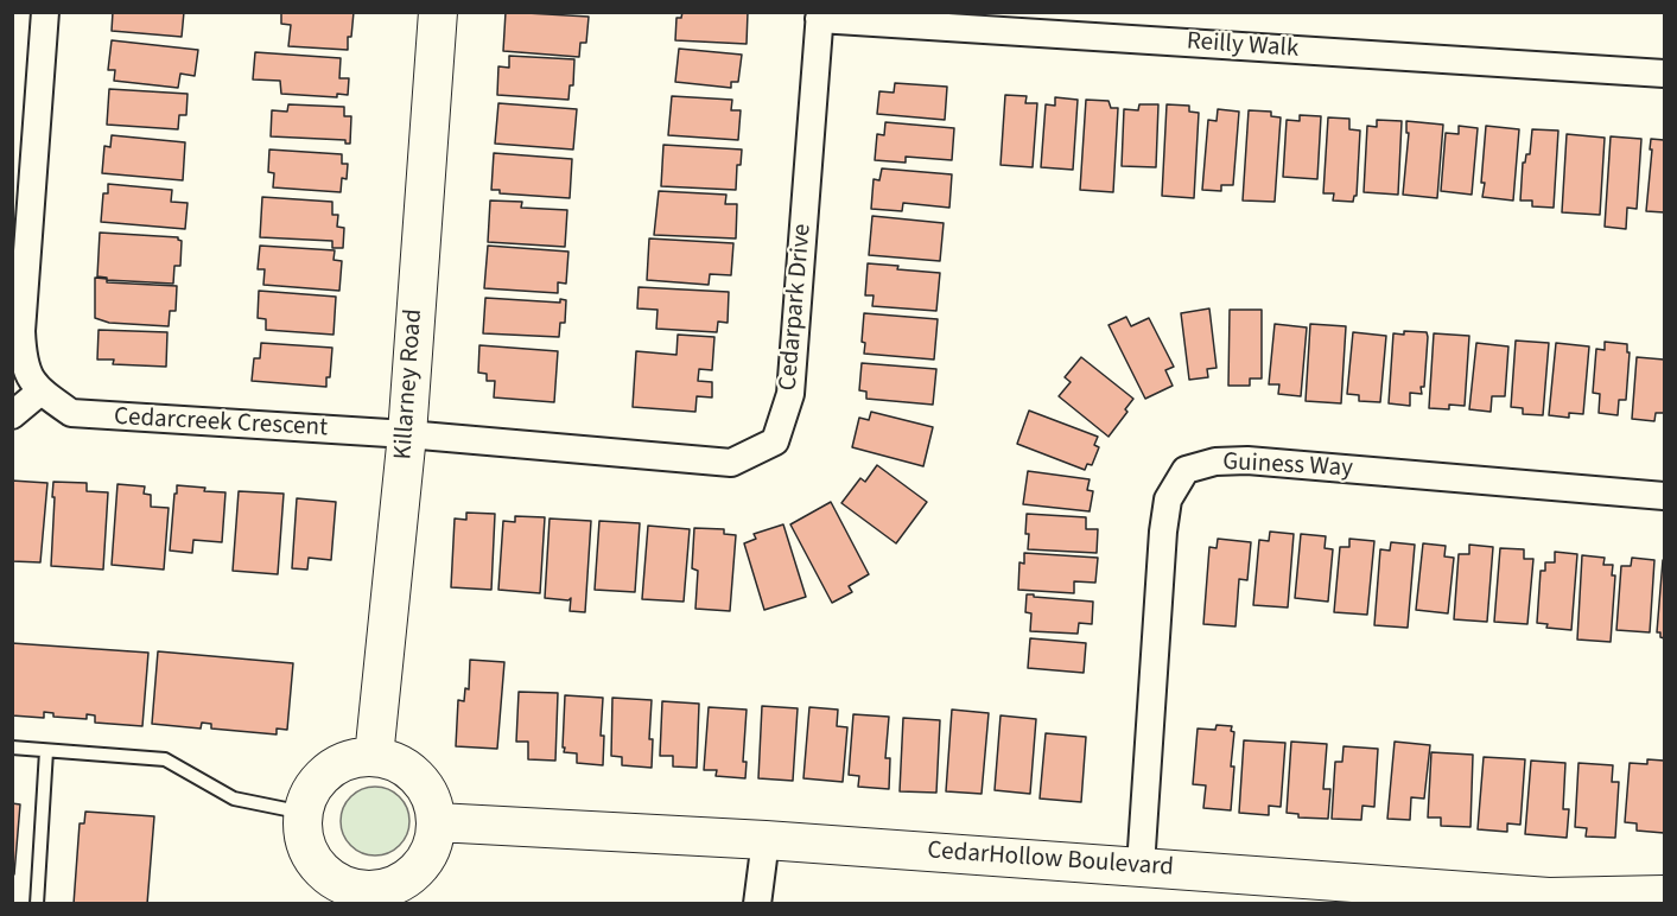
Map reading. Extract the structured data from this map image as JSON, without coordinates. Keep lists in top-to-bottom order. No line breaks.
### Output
{"streets":{"street":["Reilly Walk","Cedarpark Drive","Killarney Road","Cedarcreek Crescent","Guiness Way","CedarHollow Boulevard"]},"crossings":[["Reilly Walk","Cedarpark Drive"],["Cedarpark Drive","Killarney Road"],["Cedarpark Drive","Cedarcreek Crescent"],["Killarney Road","Cedarcreek Crescent"],["Killarney Road","CedarHollow Boulevard"],["Guiness Way","CedarHollow Boulevard"]]}
